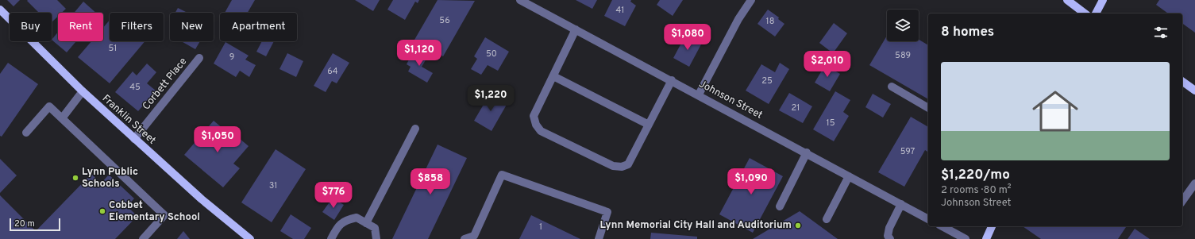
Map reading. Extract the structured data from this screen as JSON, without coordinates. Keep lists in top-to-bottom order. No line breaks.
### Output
{"streets":{"main road":["Franklin Street"],"street":["Corbett Place","Johnson Street"]},"crossings":[["Corbett Place","Franklin Street"]],"places":["Lynn Public Schools","Cobbet Elementary School","Lynn Memorial City Hall and Auditorium"],"house_numbers":["41","56","18","51","50","589","9","64","25","45","21","15","597","31","1"],"scale_bar":"20 m","page":{"chip":["Buy","Rent","Filters","New","Apartment"],"heading":"8 homes","price":["$1,080","$1,120","$2,010","$1,220","$1,050","$858","$1,090","$776"],"list":[{"name":"$1,220/mo","note":"2 rooms · 80 m² · Johnson Street"}],"scale":"20 m"}}
